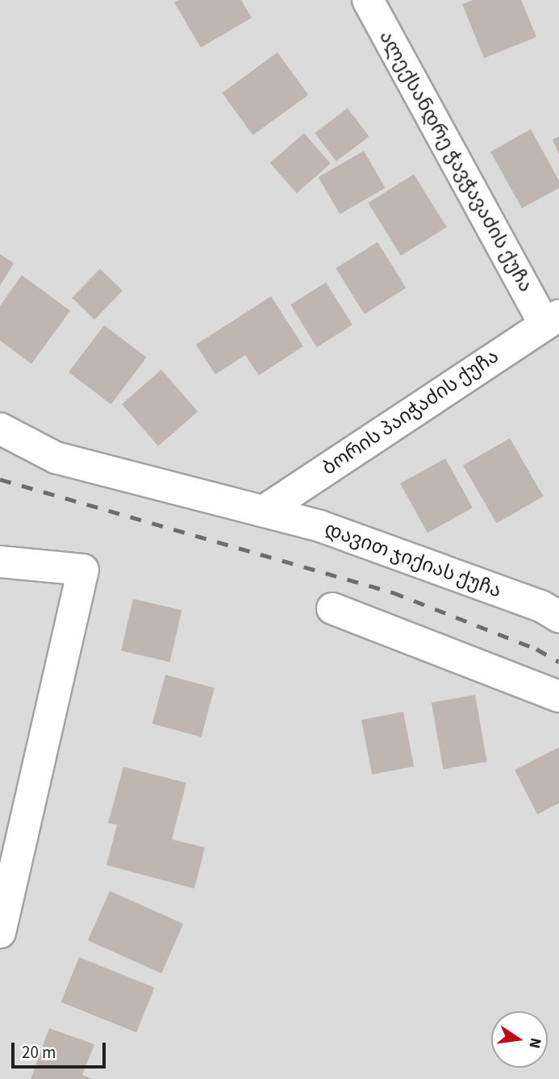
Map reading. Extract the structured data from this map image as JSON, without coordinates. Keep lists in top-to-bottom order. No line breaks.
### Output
{"streets":{"street":["ალექსანდრე ჭავჭავაძის ქუჩა","ბორის პაიჭაძის ქუჩა","დავით ჯიქიას ქუჩა"]},"crossings":[["ალექსანდრე ჭავჭავაძის ქუჩა","ბორის პაიჭაძის ქუჩა"],["ბორის პაიჭაძის ქუჩა","დავით ჯიქიას ქუჩა"]],"scale_bar":"20 m","north":"right"}
